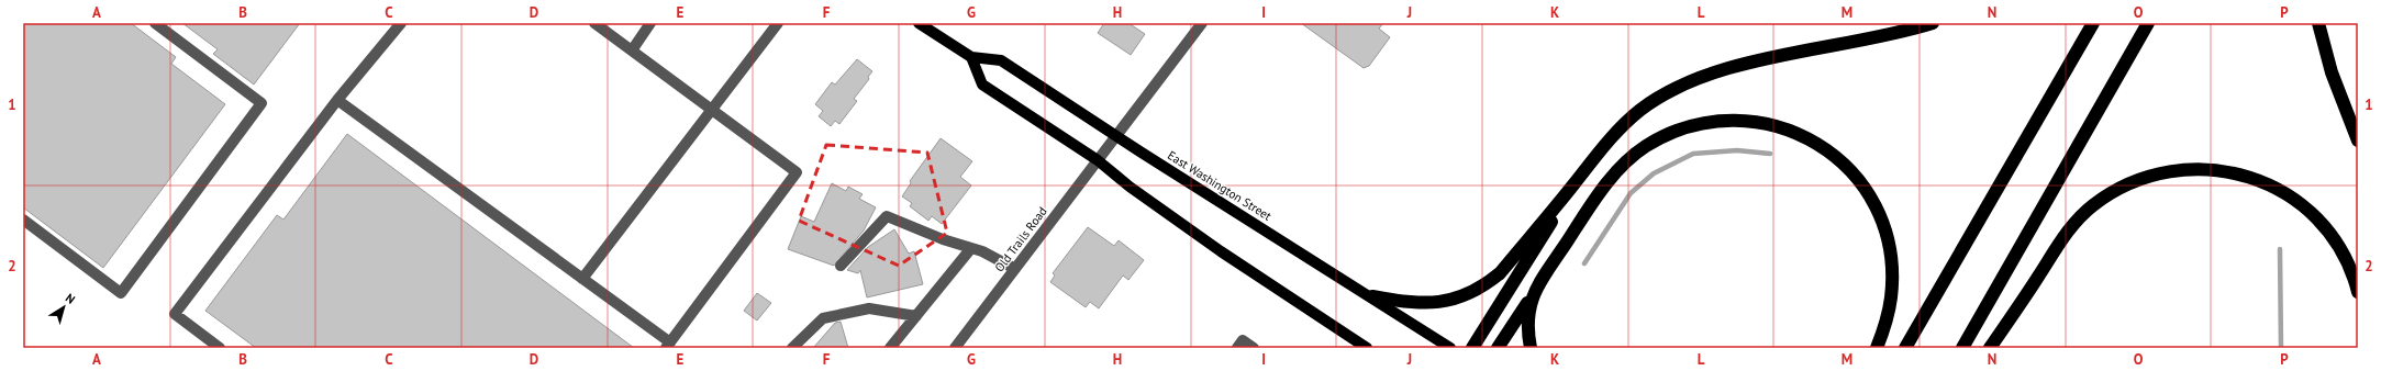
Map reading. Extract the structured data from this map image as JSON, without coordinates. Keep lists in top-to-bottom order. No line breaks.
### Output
{"streets":{"main road":["East Washington Street"],"street":["Old Trails Road"]},"crossings":[["East Washington Street","Old Trails Road"]],"north":"top right","grid":{"columns":["A","B","C","D","E","F","G","H","I","J","K","L","M","N","O","P"],"rows":["1","2"]}}
